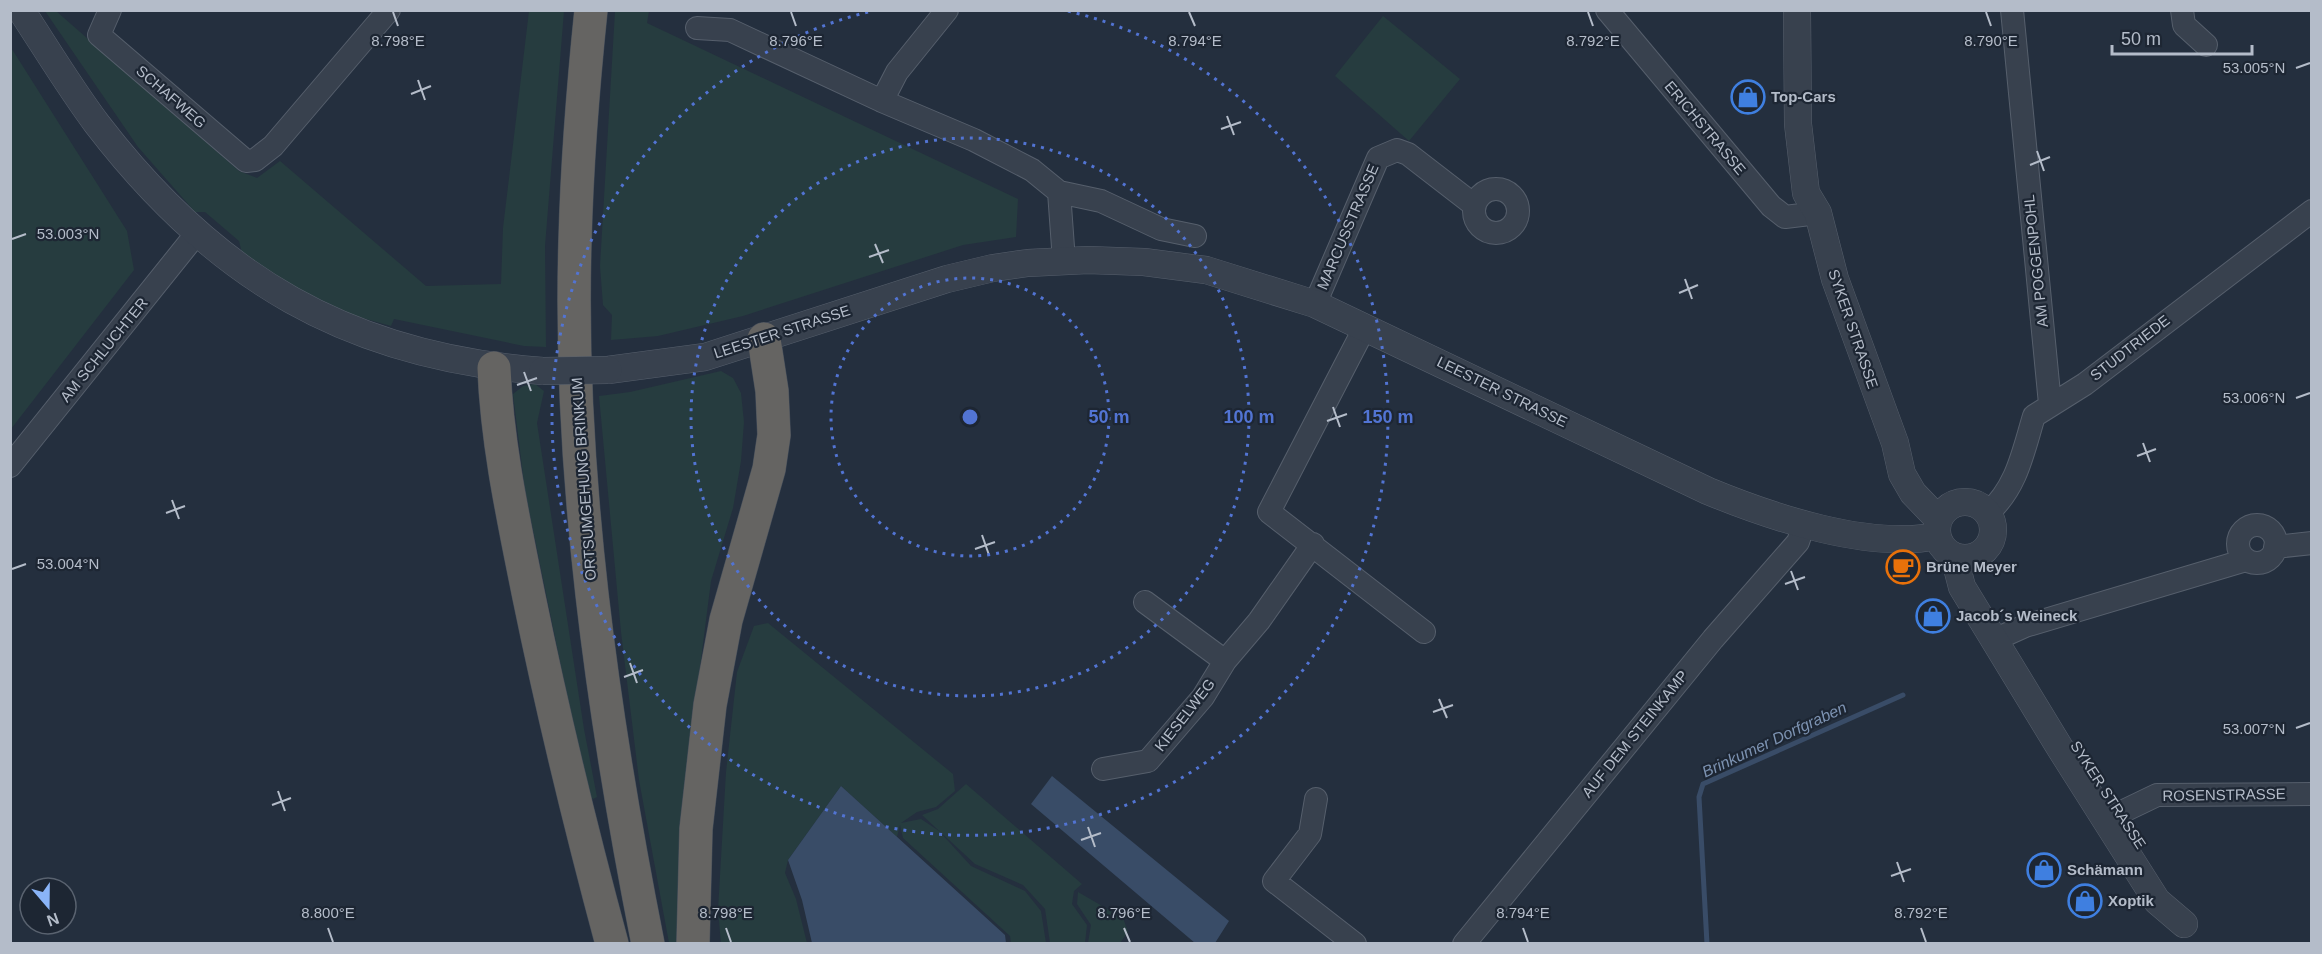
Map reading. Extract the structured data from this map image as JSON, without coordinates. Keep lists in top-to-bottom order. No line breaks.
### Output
{"streets":{"highway":["ORTSUMGEHUNG BRINKUM"],"street":["SCHAFWEG","ERICHSTRASSE","MARCUSSTRASSE","AM POGGENPOHL","SYKER STRASSE","LEESTER STRASSE","STUDTRIEDE","AM SCHLUCHTER","KIESELWEG","AUF DEM STEINKAMP","ROSENSTRASSE"]},"crossings":[["ERICHSTRASSE","SYKER STRASSE"],["MARCUSSTRASSE","LEESTER STRASSE"],["AM POGGENPOHL","STUDTRIEDE"],["SYKER STRASSE","LEESTER STRASSE"],["SYKER STRASSE","STUDTRIEDE"],["SYKER STRASSE","ROSENSTRASSE"],["LEESTER STRASSE","STUDTRIEDE"],["LEESTER STRASSE","AM SCHLUCHTER"],["LEESTER STRASSE","AUF DEM STEINKAMP"]],"water":["Brinkumer Dorfgraben"],"places":{"shop":["Top-Cars","Jacob´s Weineck","Schämann","Xoptik"],"cafe":["Brüne Meyer"]},"scale_bar":"50 m","north":"bottom","coordinates":["8.798°E","8.796°E","8.794°E","8.792°E","8.790°E","53.005°N","53.003°N","53.006°N","53.004°N","53.007°N","8.800°E"],"rings":["50 m","100 m","150 m"]}
